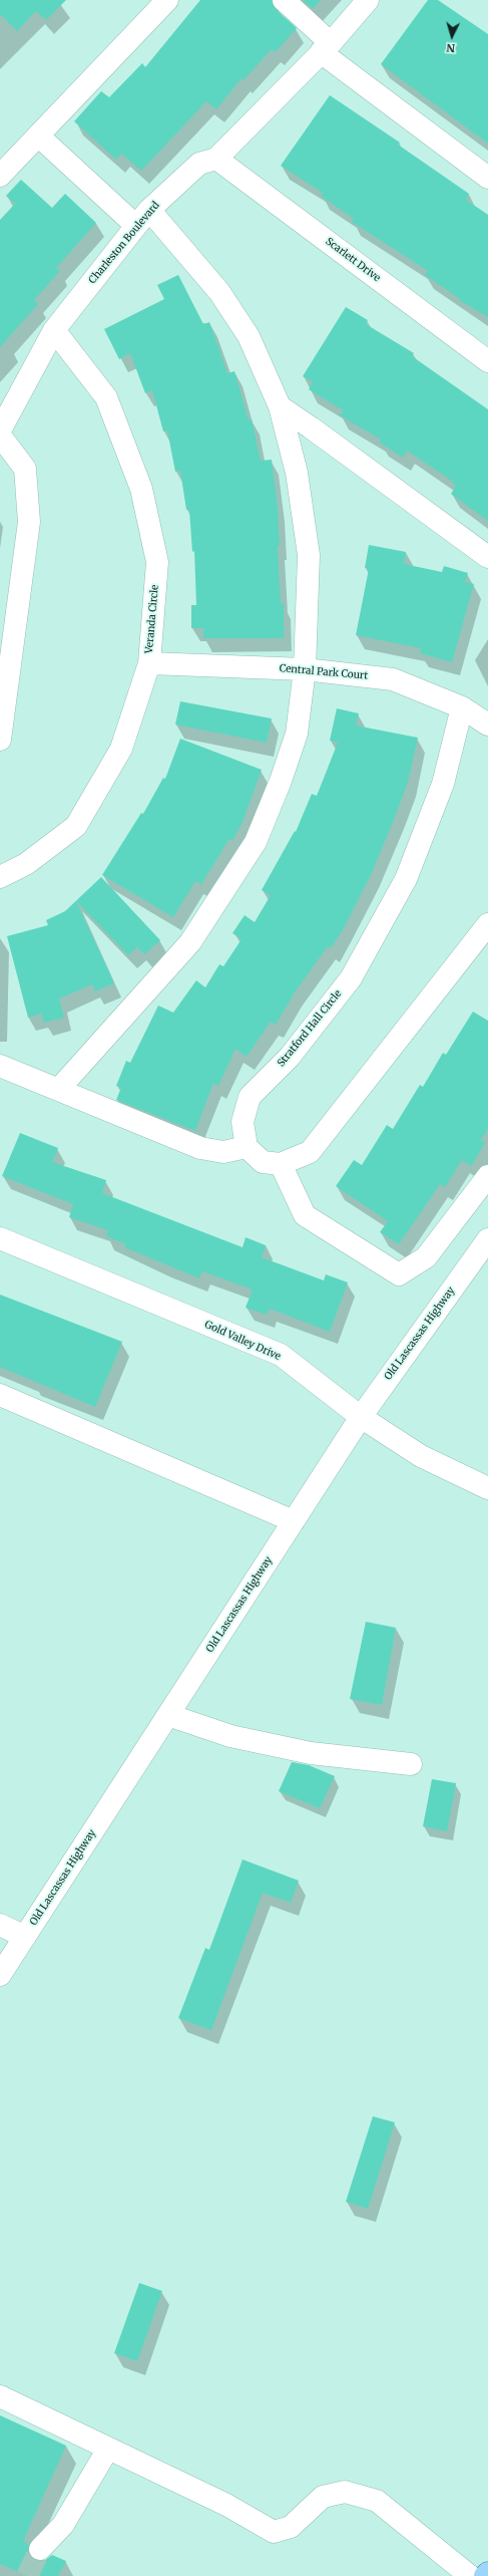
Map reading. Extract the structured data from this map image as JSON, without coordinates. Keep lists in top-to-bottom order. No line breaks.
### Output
{"streets":{"street":["Charleston Boulevard","Scarlett Drive","Veranda Circle","Central Park Court","Stratford Hall Circle","Old Lascassas Highway","Gold Valley Drive"]},"crossings":[["Charleston Boulevard","Scarlett Drive"],["Charleston Boulevard","Veranda Circle"],["Veranda Circle","Central Park Court"],["Central Park Court","Stratford Hall Circle"],["Old Lascassas Highway","Gold Valley Drive"]],"north":"bottom"}
